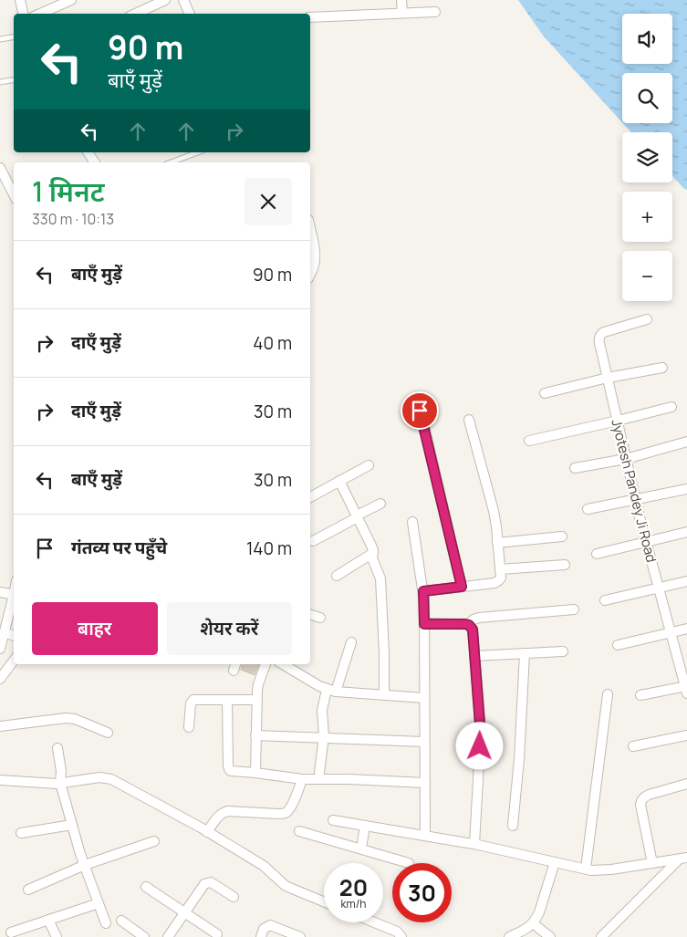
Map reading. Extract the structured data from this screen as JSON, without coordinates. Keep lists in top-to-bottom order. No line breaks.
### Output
{"streets":{"street":["Jyotesh Pandey Ji Road"]},"page":{"map_buttons":["+","−"],"turn":["90 m","बाएँ मुड़ें"],"heading":["1 मिनट","330 m · 10:13"],"list":[{"name":"बाएँ मुड़ें","value":"90 m"},{"name":"दाएँ मुड़ें","value":"40 m"},{"name":"दाएँ मुड़ें","value":"30 m"},{"name":"बाएँ मुड़ें","value":"30 m"},{"name":"गंतव्य पर पहुँचे","value":"140 m"}],"buttons":["बाहर","शेयर करें"],"speed":"20 km/h","limit":"30"}}
